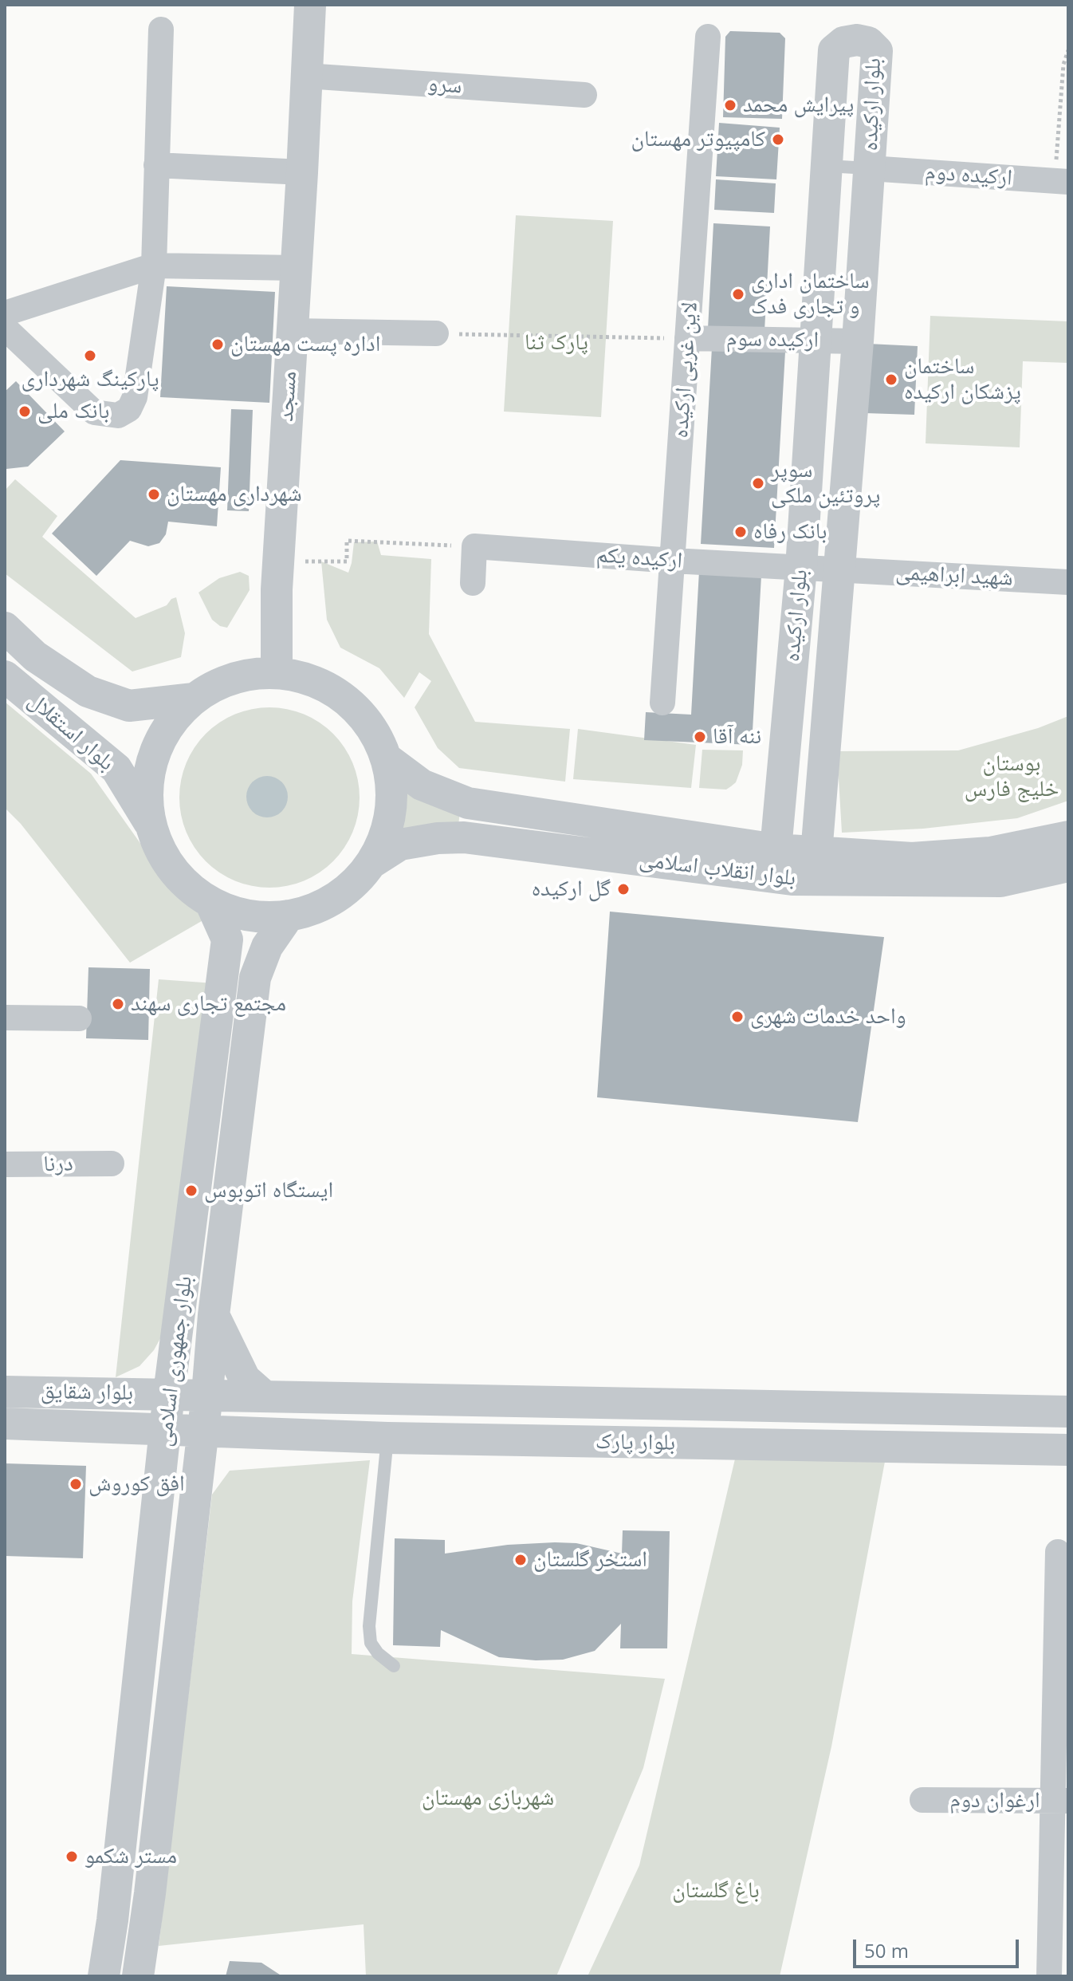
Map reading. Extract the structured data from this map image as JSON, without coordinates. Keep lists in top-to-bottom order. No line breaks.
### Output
{"streets":{"street":["سرو","بلوار ارکیده","ارکیده دوم","ارکیده سوم","لاین غربی ارکیده","مسجد","ارکیده یکم","شهید ابراهیمی","بلوار استقلال","بلوار انقلاب اسلامی","درنا","بلوار جمهوری اسلامی","بلوار شقایق","بلوار پارک","ارغوان دوم"]},"crossings":[["سرو","مسجد"],["بلوار ارکیده","ارکیده دوم"],["بلوار ارکیده","ارکیده سوم"],["بلوار ارکیده","ارکیده یکم"],["بلوار ارکیده","شهید ابراهیمی"],["بلوار ارکیده","بلوار انقلاب اسلامی"],["ارکیده سوم","لاین غربی ارکیده"],["لاین غربی ارکیده","ارکیده یکم"],["ارکیده یکم","شهید ابراهیمی"],["بلوار جمهوری اسلامی","بلوار شقایق"],["بلوار جمهوری اسلامی","بلوار پارک"],["بلوار شقایق","بلوار پارک"]],"parks":["پارک ثنا","بوستان خلیج فارس","شهربازی مهستان","باغ گلستان"],"places":["پیرایش محمد","کامپیوتر مهستان","ساختمان اداری و تجاری فدک","اداره پست مهستان","پارکینگ شهرداری","ساختمان پزشکان ارکیده","بانک ملی","سوپر پروتئین ملکی","شهرداری مهستان","بانک رفاه","ننه آقا","گل ارکیده","مجتمع تجاری سهند","واحد خدمات شهری","ایستگاه اتوبوس","افق کوروش","استخر گلستان","مستر شکمو"],"scale_bar":"50 m"}
